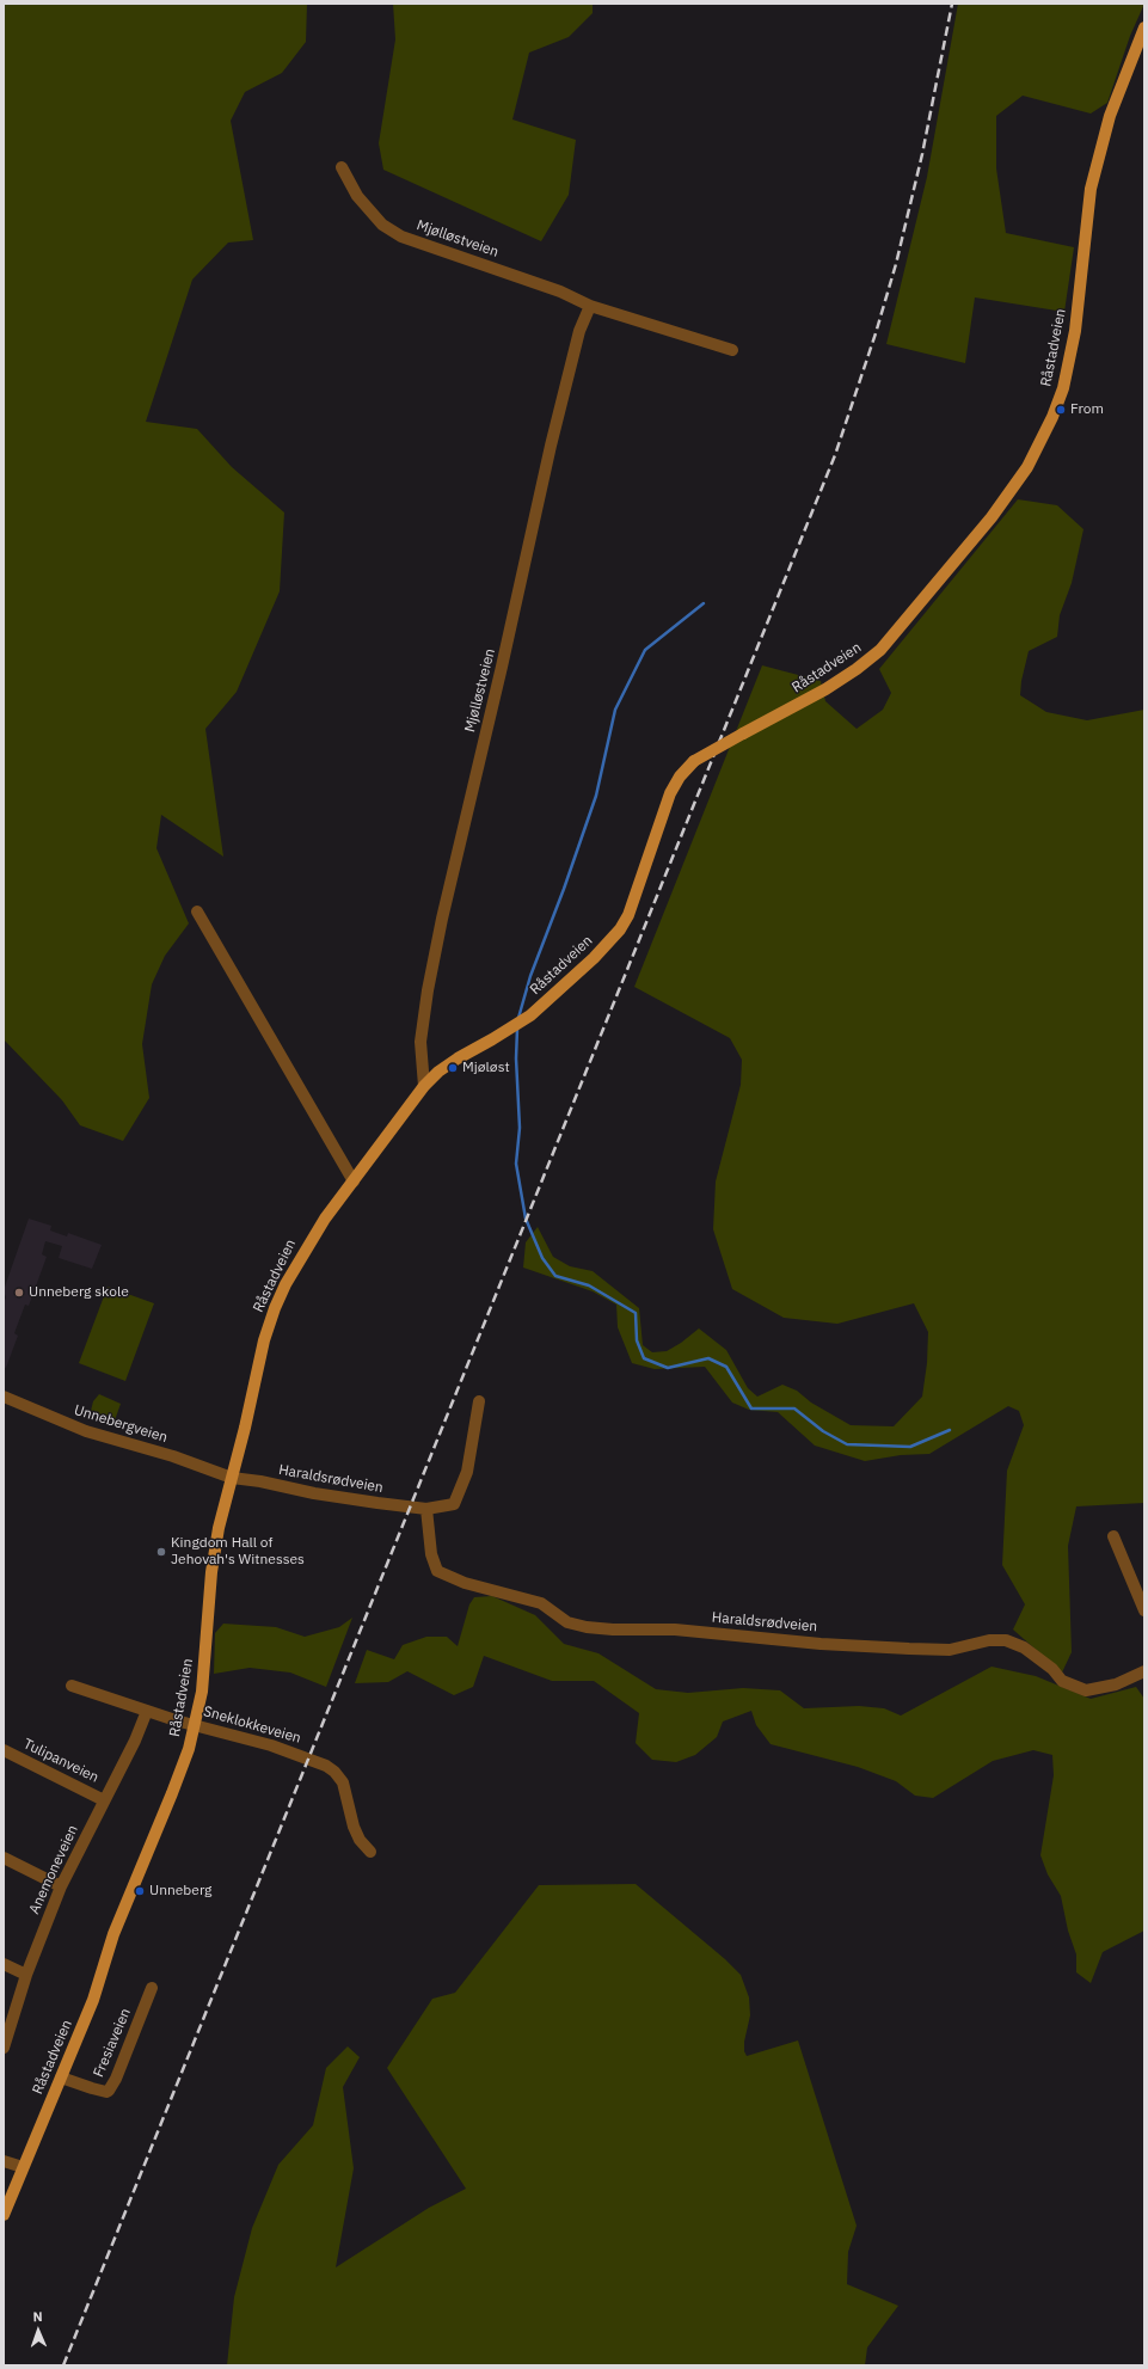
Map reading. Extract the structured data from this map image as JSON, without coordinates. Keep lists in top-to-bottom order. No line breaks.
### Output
{"streets":{"main road":["Råstadveien"],"street":["Mjølløstveien","Unnebergveien","Haraldsrødveien","Sneklokkeveien","Tulipanveien","Anemoneveien","Fresiaveien"]},"crossings":[["Mjølløstveien","Råstadveien"],["Råstadveien","Unnebergveien"],["Råstadveien","Haraldsrødveien"],["Råstadveien","Sneklokkeveien"],["Råstadveien","Fresiaveien"],["Unnebergveien","Haraldsrødveien"],["Sneklokkeveien","Anemoneveien"],["Tulipanveien","Anemoneveien"]],"places":["From","Mjøløst","Unneberg skole","Kingdom Hall of Jehovah's Witnesses","Unneberg"],"north":"top"}
